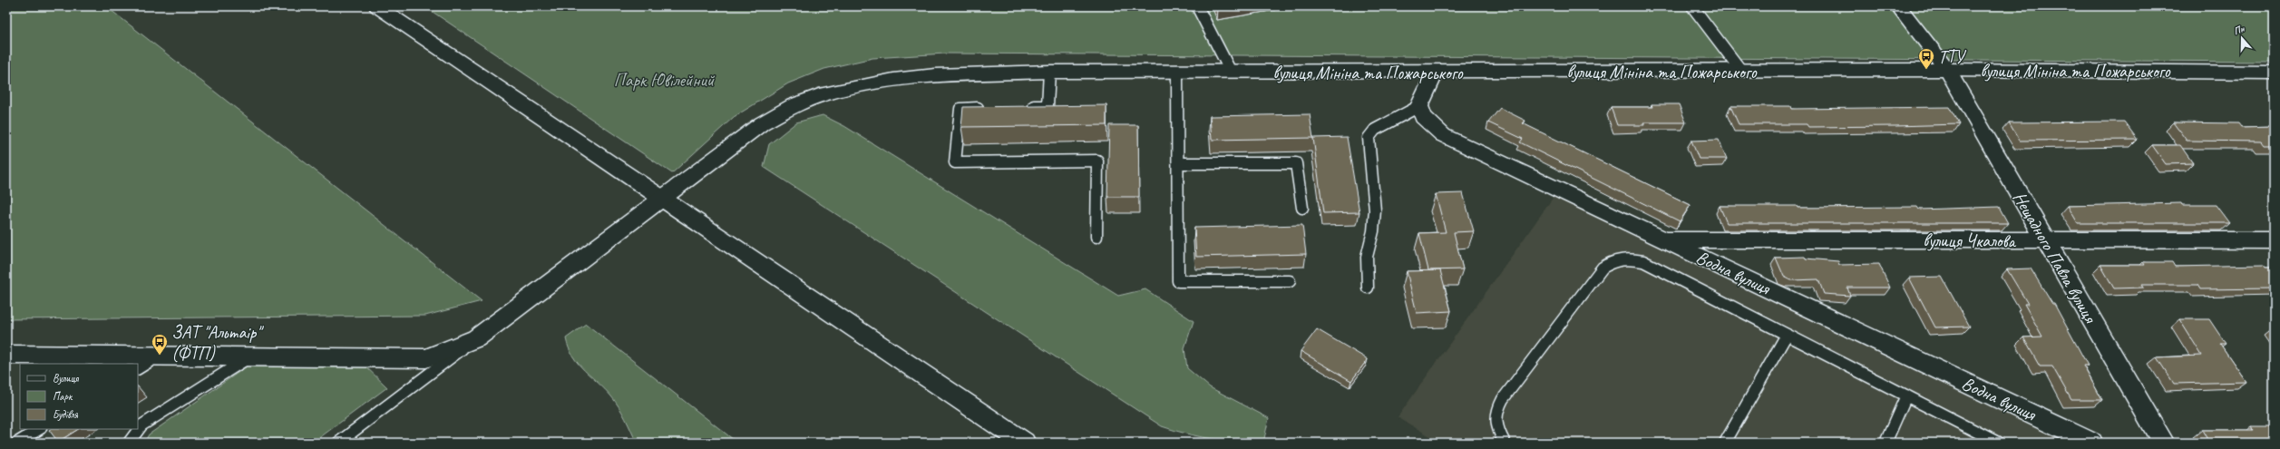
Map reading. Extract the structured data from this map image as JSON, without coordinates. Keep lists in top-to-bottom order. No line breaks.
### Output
{"streets":{"street":["вулиця Мініна та Пожарського","вулиця Чкалова","Нещадного Павла вулиця","Водна вулиця"]},"crossings":[["вулиця Мініна та Пожарського","Нещадного Павла вулиця"],["вулиця Чкалова","Нещадного Павла вулиця"],["вулиця Чкалова","Водна вулиця"]],"parks":["Парк Ювілейний"],"places":{"bus stop":["ТТУ","ЗАТ \"Альтаір\" (ФТП)"]},"legend":["Вулиця","Парк","Будівля"],"north":"top"}
